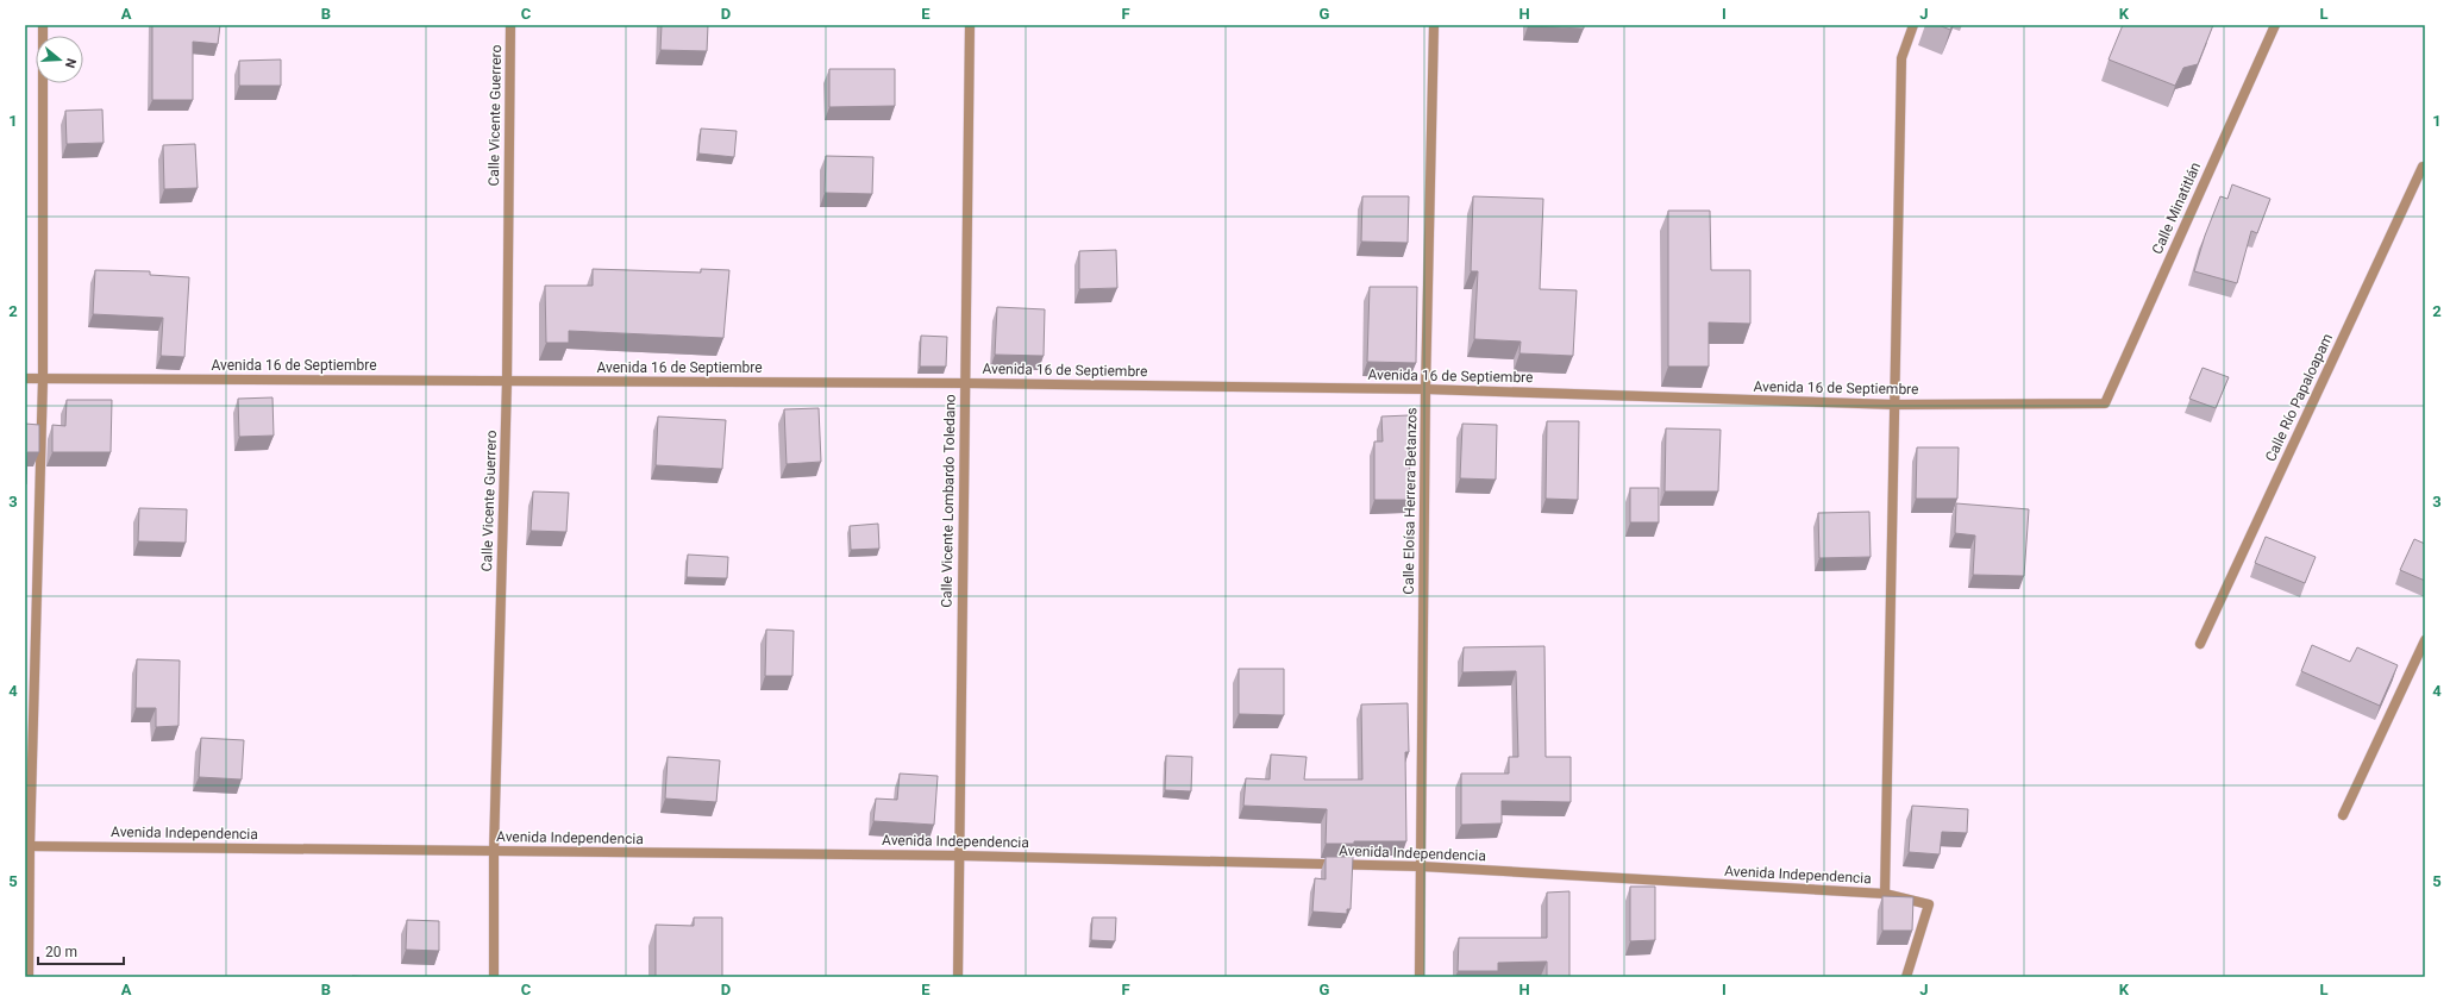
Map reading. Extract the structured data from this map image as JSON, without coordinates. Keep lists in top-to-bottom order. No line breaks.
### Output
{"streets":{"street":["Calle Vicente Guerrero","Calle Minatitlán","Avenida 16 de Septiembre","Calle Río Papaloapam","Calle Vicente Lombardo Toledano","Calle Eloísa Herrera Betanzos","Avenida Independencia"]},"crossings":[["Calle Vicente Guerrero","Avenida 16 de Septiembre"],["Calle Vicente Guerrero","Avenida Independencia"],["Calle Minatitlán","Avenida 16 de Septiembre"],["Avenida 16 de Septiembre","Calle Vicente Lombardo Toledano"],["Avenida 16 de Septiembre","Calle Eloísa Herrera Betanzos"],["Calle Vicente Lombardo Toledano","Avenida Independencia"],["Calle Eloísa Herrera Betanzos","Avenida Independencia"]],"scale_bar":"20 m","north":"right","grid":{"columns":["A","B","C","D","E","F","G","H","I","J","K","L"],"rows":["1","2","3","4","5"]}}
